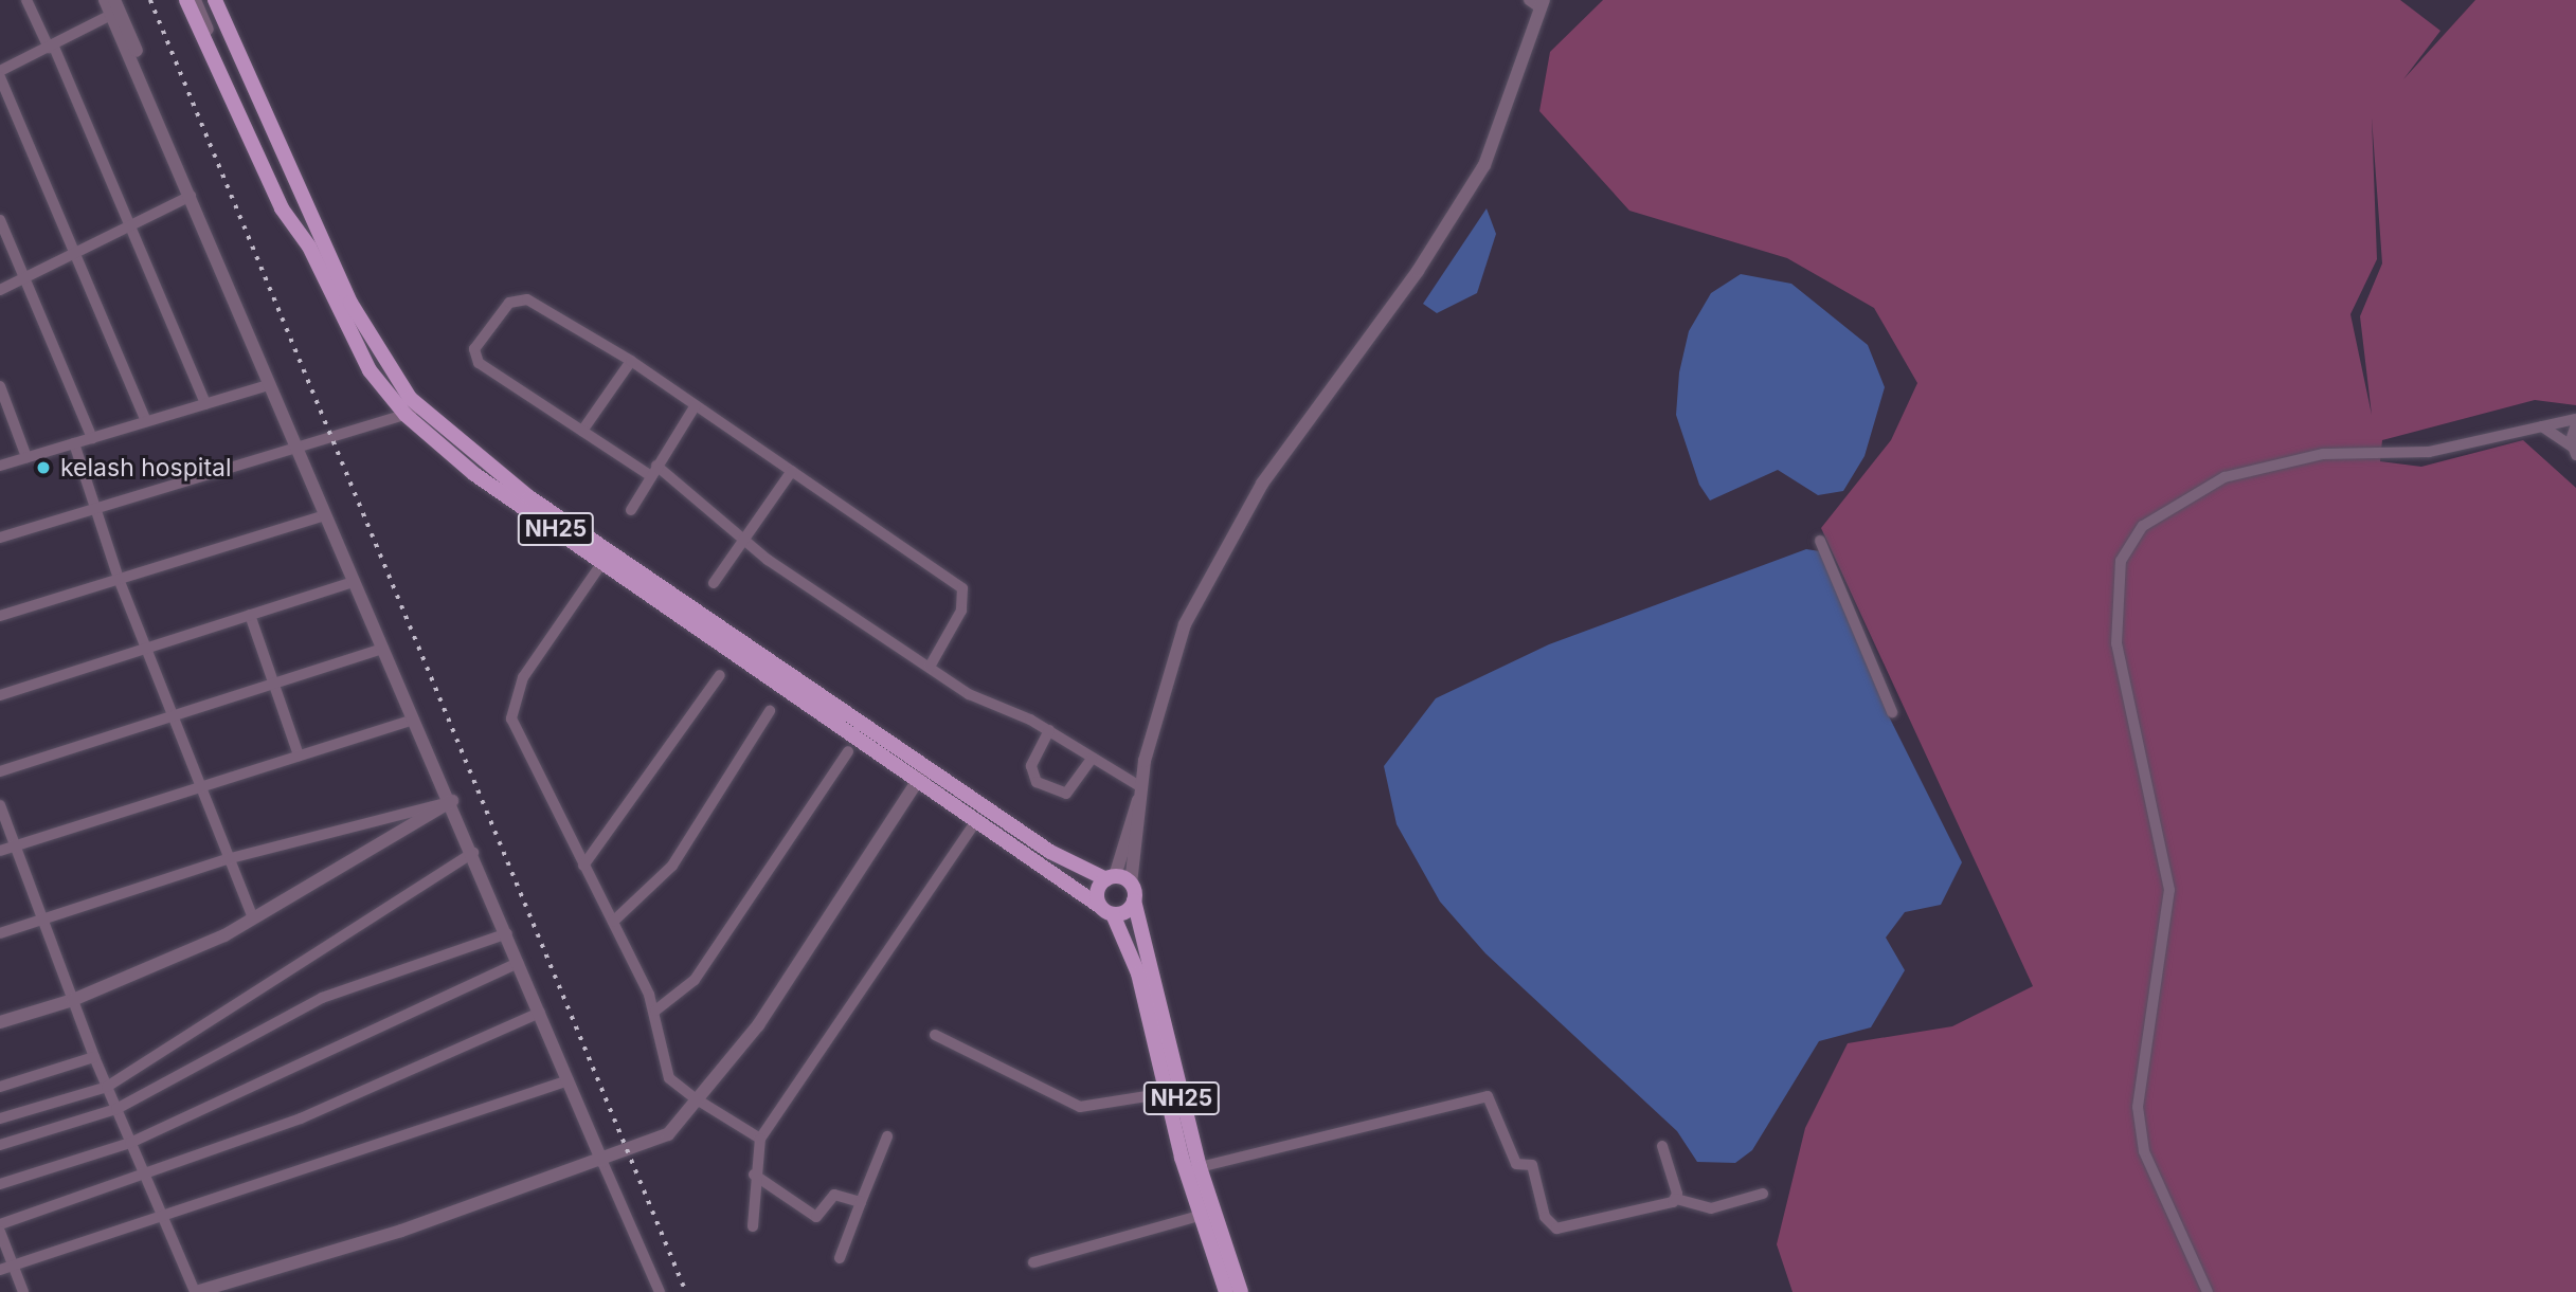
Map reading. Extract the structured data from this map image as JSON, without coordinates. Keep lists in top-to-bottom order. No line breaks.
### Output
{"streets":{"main road":["NH25"]},"places":["kelash hospital"]}
